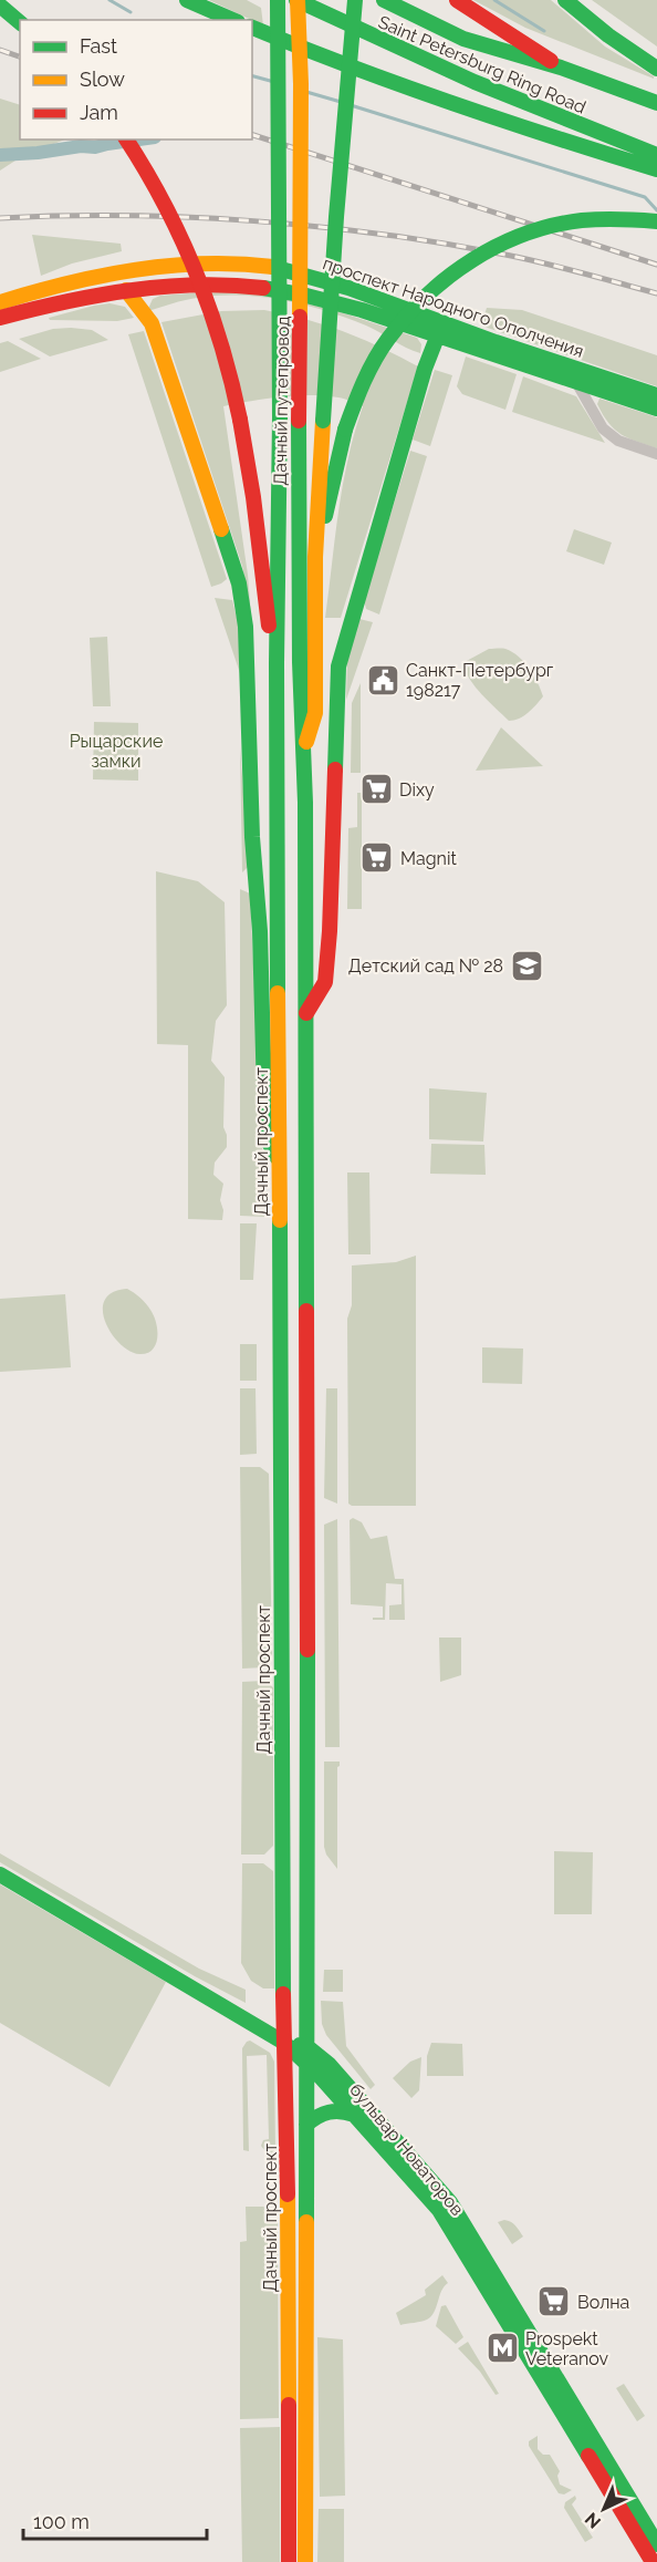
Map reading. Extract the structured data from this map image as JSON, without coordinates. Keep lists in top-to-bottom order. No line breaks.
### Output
{"streets":{"main road":["Saint Petersburg Ring Road","проспект Народного Ополчения","Дачный путепровод","Дачный проспект","бульвар Новаторов"]},"crossings":[["Saint Petersburg Ring Road","Дачный путепровод"],["Дачный путепровод","Дачный проспект"],["Дачный проспект","бульвар Новаторов"]],"parks":["Рыцарские замки"],"places":{"public building":["Санкт-Петербург 198217"],"supermarket":["Dixy","Magnit","Волна"],"school or university":["Детский сад № 28"],"metro station":["Prospekt Veteranov"]},"legend":["Fast","Slow","Jam"],"scale_bar":"100 m","north":"bottom left"}
